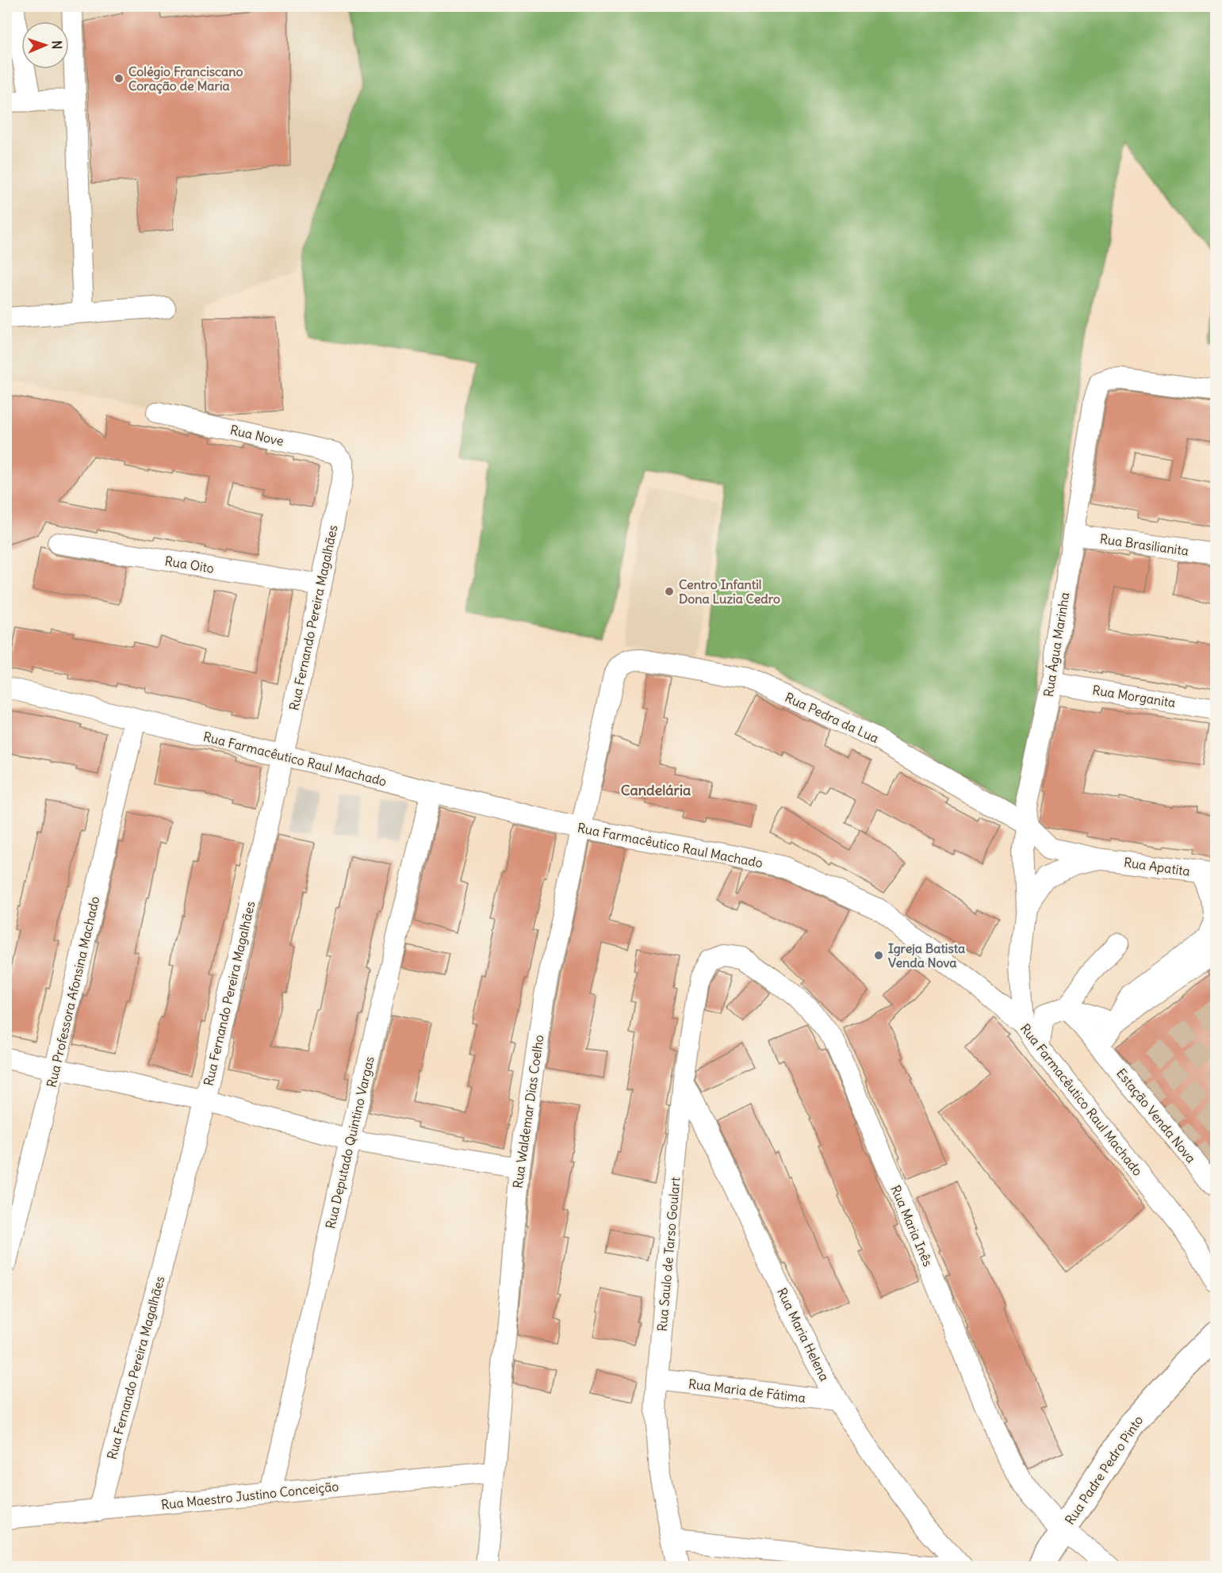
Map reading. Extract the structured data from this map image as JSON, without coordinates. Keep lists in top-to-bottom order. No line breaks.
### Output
{"streets":{"highway":["Rua Padre Pedro Pinto"],"street":["Rua Nove","Rua Brasilianita","Rua Oito","Rua Fernando Pereira Magalhães","Rua Água Marinha","Rua Morganita","Rua Pedra da Lua","Rua Farmacêutico Raul Machado","Rua Apatita","Rua Professora Afonsina Machado","Rua Waldemar Dias Coelho","Estação Venda Nova","Rua Deputado Quintino Vargas","Rua Maria Inês","Rua Saulo de Tarso Goulart","Rua Maria Helena","Rua Maria de Fátima","Rua Maestro Justino Conceição"]},"crossings":[["Rua Nove","Rua Fernando Pereira Magalhães"],["Rua Brasilianita","Rua Água Marinha"],["Rua Oito","Rua Fernando Pereira Magalhães"],["Rua Fernando Pereira Magalhães","Rua Farmacêutico Raul Machado"],["Rua Fernando Pereira Magalhães","Rua Maestro Justino Conceição"],["Rua Água Marinha","Rua Morganita"],["Rua Água Marinha","Rua Pedra da Lua"],["Rua Água Marinha","Rua Farmacêutico Raul Machado"],["Rua Água Marinha","Rua Apatita"],["Rua Pedra da Lua","Rua Apatita"],["Rua Pedra da Lua","Rua Waldemar Dias Coelho"],["Rua Farmacêutico Raul Machado","Rua Professora Afonsina Machado"],["Rua Farmacêutico Raul Machado","Rua Waldemar Dias Coelho"],["Rua Farmacêutico Raul Machado","Rua Deputado Quintino Vargas"],["Rua Waldemar Dias Coelho","Rua Maestro Justino Conceição"],["Rua Deputado Quintino Vargas","Rua Maestro Justino Conceição"],["Rua Maria Inês","Rua Saulo de Tarso Goulart"],["Rua Maria Inês","Rua Padre Pedro Pinto"],["Rua Saulo de Tarso Goulart","Rua Maria Helena"],["Rua Saulo de Tarso Goulart","Rua Maria de Fátima"],["Rua Maria Helena","Rua Maria de Fátima"]],"districts":["Candelária"],"places":["Colégio Franciscano Coração de Maria","Centro Infantil Dona Luzia Cedro","Igreja Batista Venda Nova"],"north":"right"}
